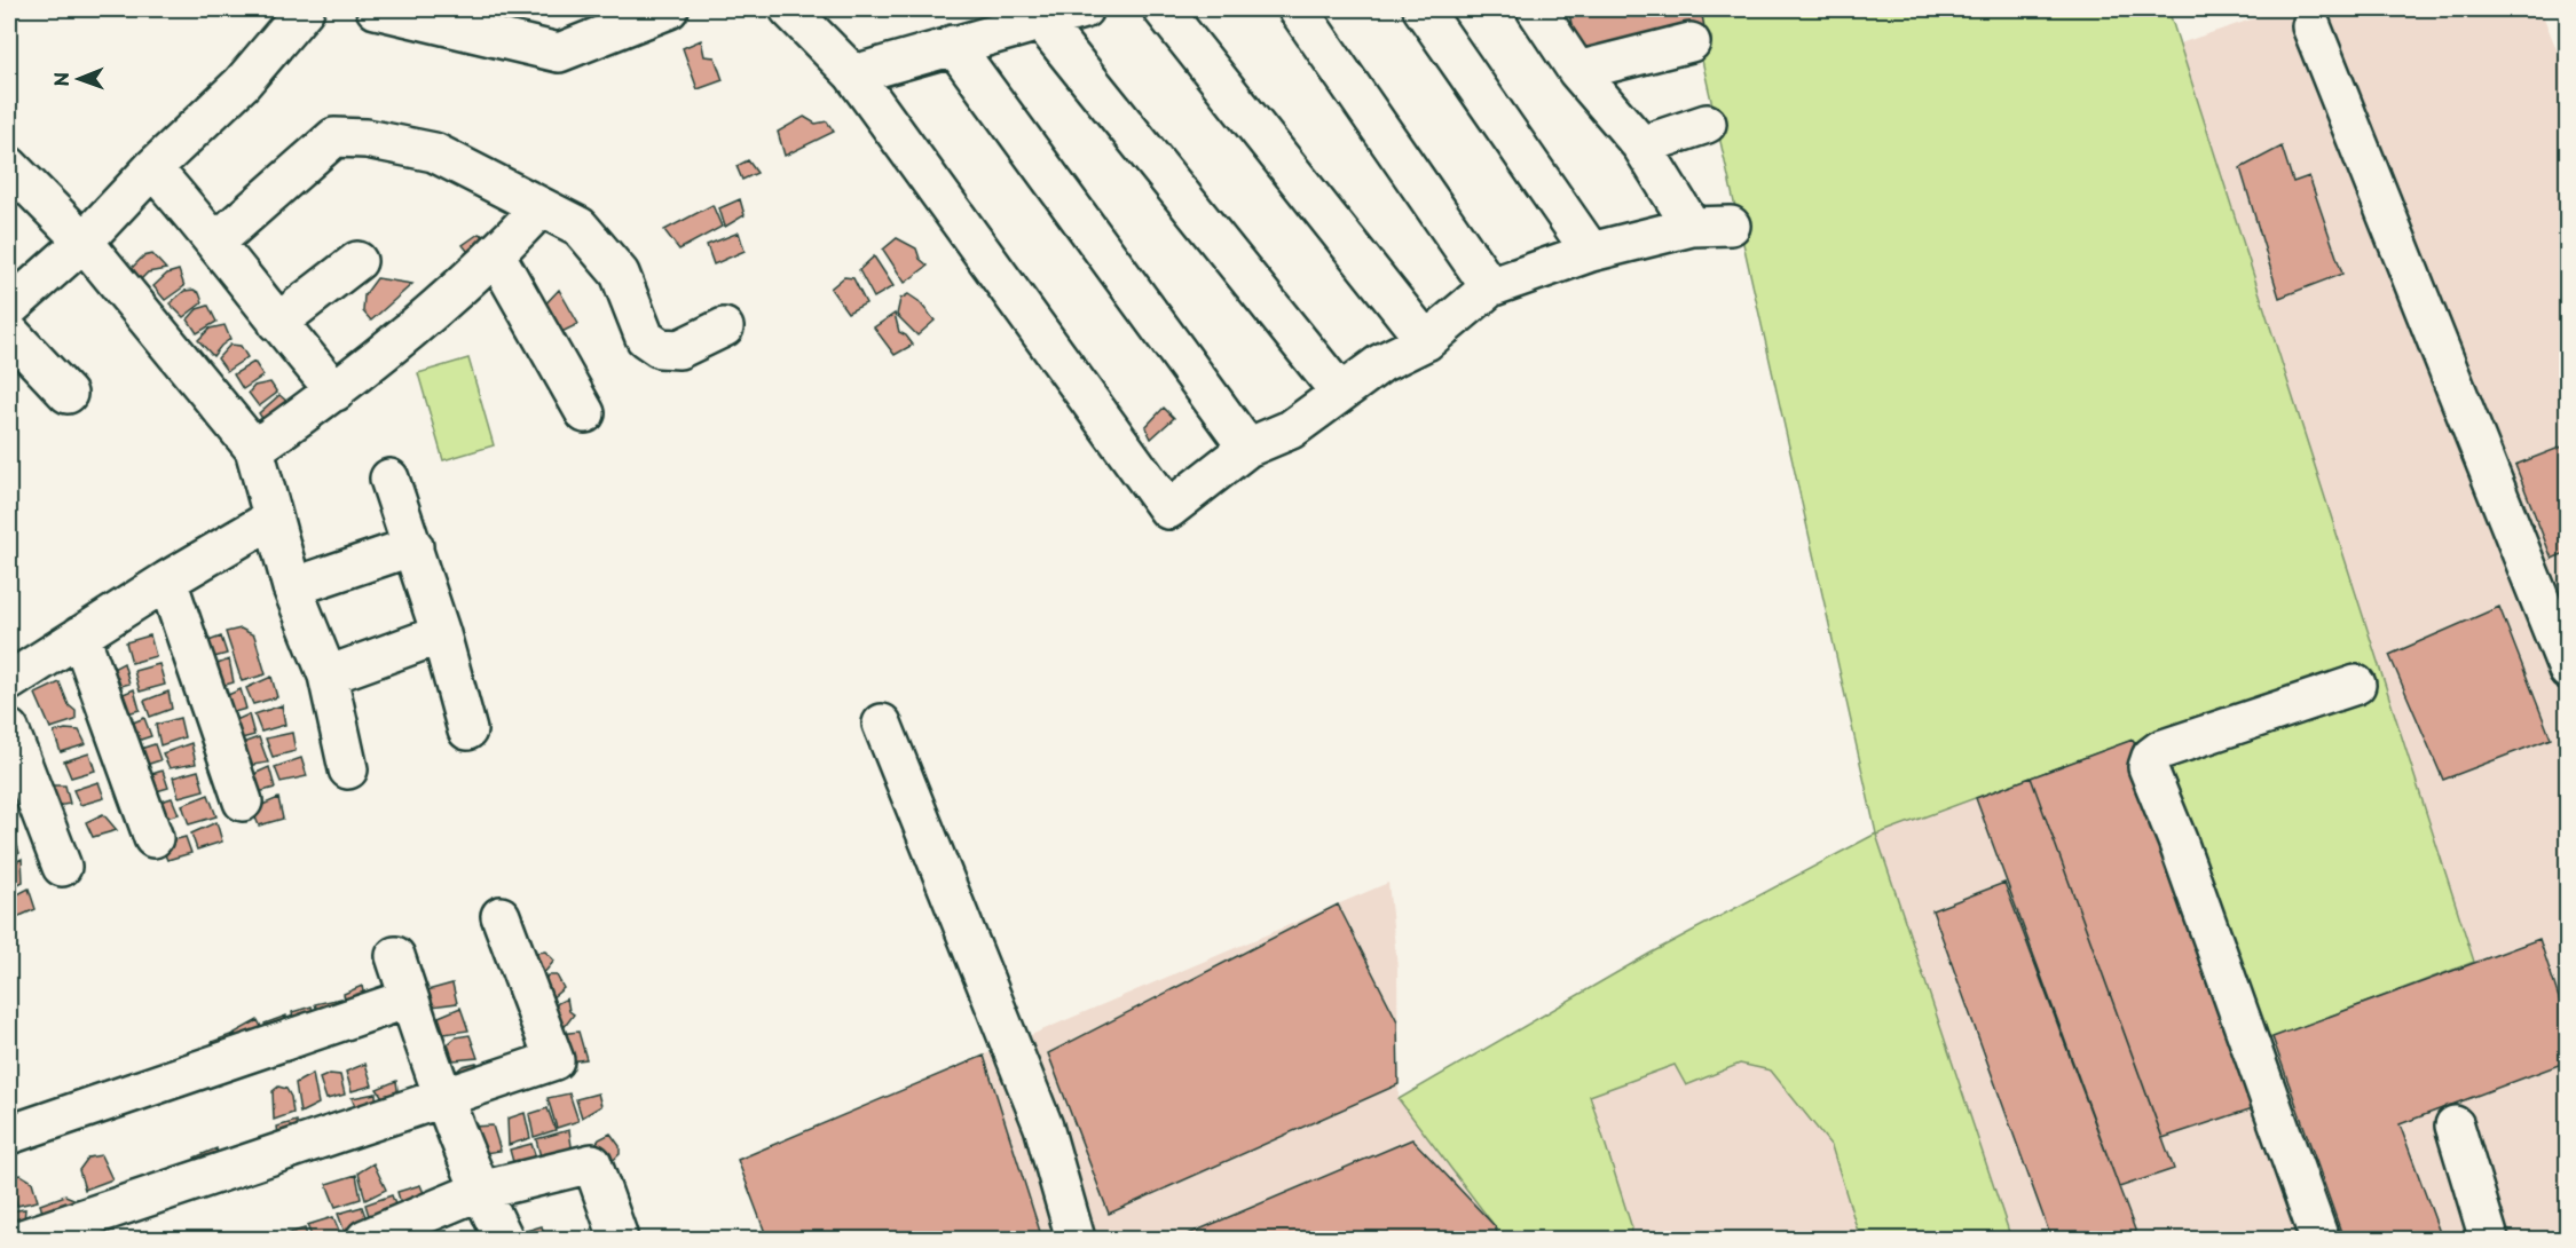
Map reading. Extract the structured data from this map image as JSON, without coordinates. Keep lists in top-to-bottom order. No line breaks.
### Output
{"north":"left"}
